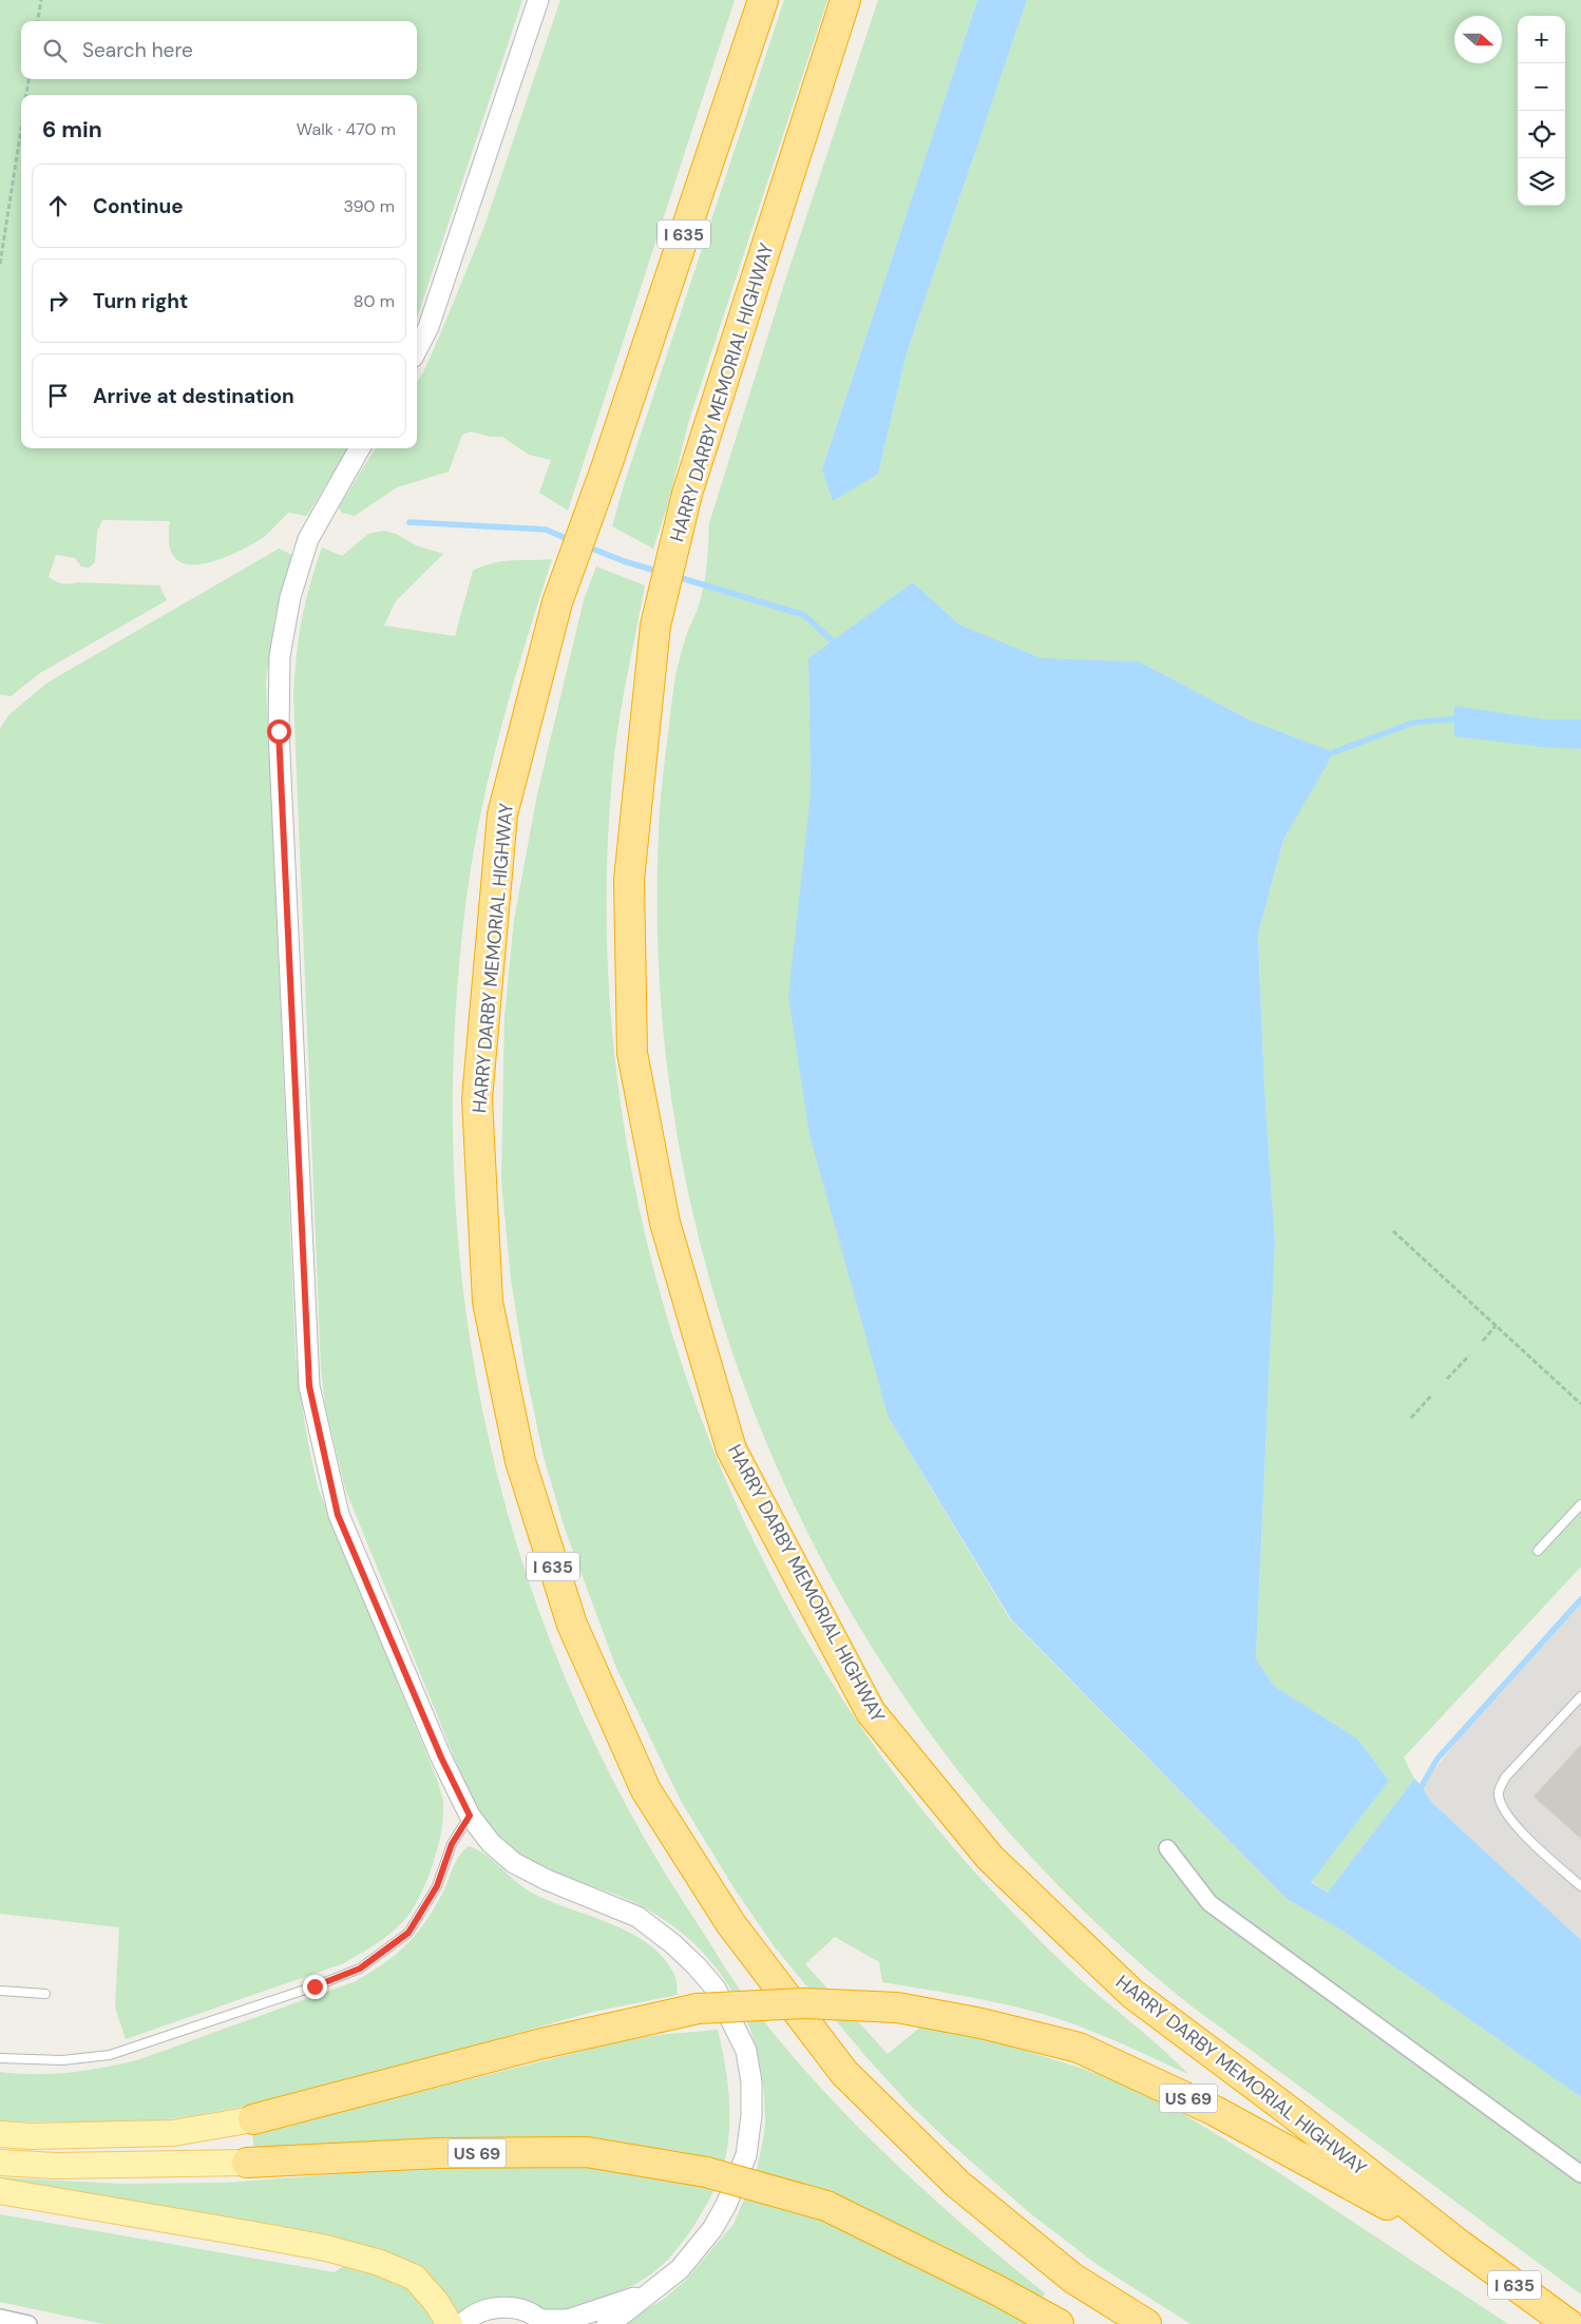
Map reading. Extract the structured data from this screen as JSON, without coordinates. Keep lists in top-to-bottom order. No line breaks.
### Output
{"streets":{"highway":["I 635","HARRY DARBY MEMORIAL HIGHWAY","US 69"]},"crossings":[["HARRY DARBY MEMORIAL HIGHWAY","US 69"]],"north":"right","page":{"map_buttons":["+","−"],"search":"Search here","heading":["6 min","Walk · 470 m"],"list":[["Continue","390 m"],["Turn right","80 m"],"Arrive at destination"]}}
